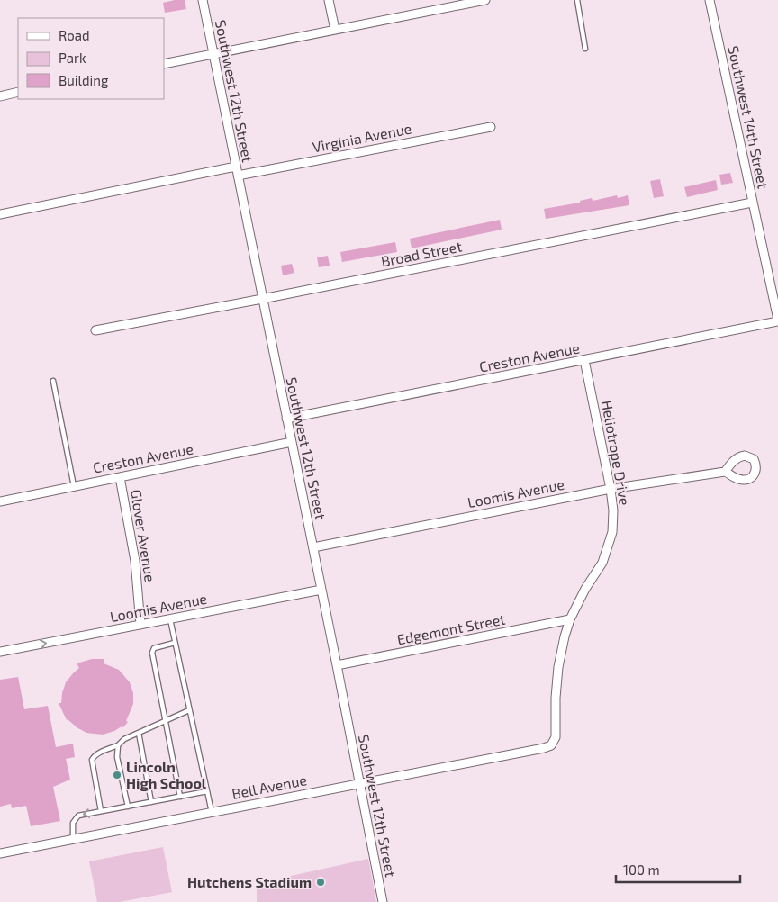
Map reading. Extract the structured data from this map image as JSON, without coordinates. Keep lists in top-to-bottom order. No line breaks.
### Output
{"streets":{"street":["Southwest 12th Street","Southwest 14th Street","Virginia Avenue","Broad Street","Creston Avenue","Heliotrope Drive","Loomis Avenue","Glover Avenue","Edgemont Street","Bell Avenue"]},"crossings":[["Southwest 12th Street","Virginia Avenue"],["Southwest 12th Street","Broad Street"],["Southwest 12th Street","Creston Avenue"],["Southwest 12th Street","Loomis Avenue"],["Southwest 12th Street","Edgemont Street"],["Southwest 12th Street","Bell Avenue"],["Southwest 14th Street","Broad Street"],["Southwest 14th Street","Creston Avenue"],["Creston Avenue","Heliotrope Drive"],["Creston Avenue","Glover Avenue"],["Heliotrope Drive","Loomis Avenue"],["Heliotrope Drive","Edgemont Street"],["Heliotrope Drive","Bell Avenue"],["Loomis Avenue","Glover Avenue"]],"places":["Lincoln High School","Hutchens Stadium"],"legend":["Road","Park","Building"],"scale_bar":"100 m"}
